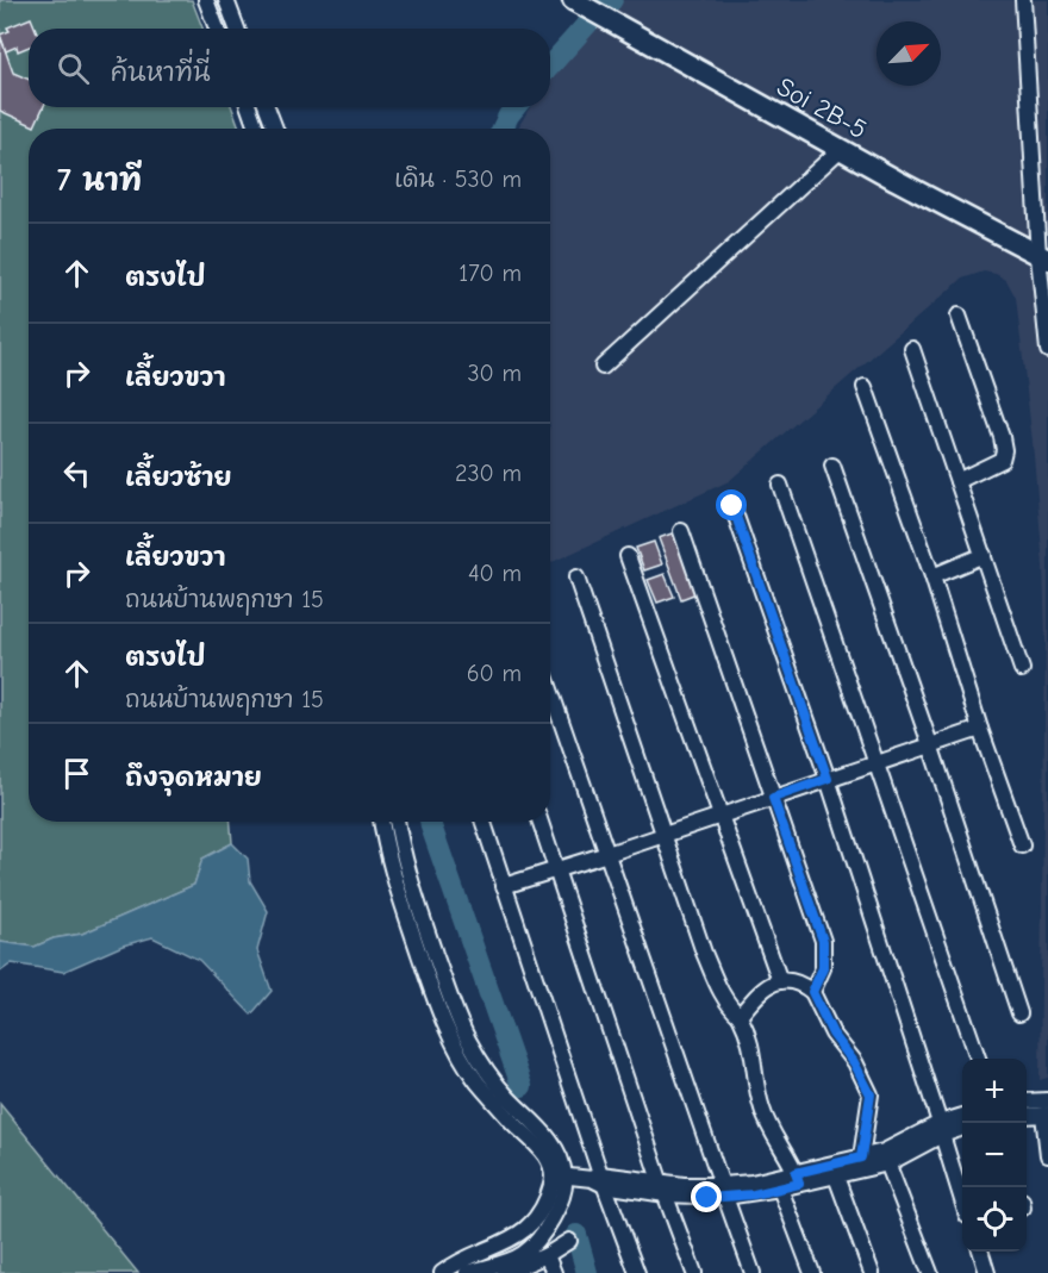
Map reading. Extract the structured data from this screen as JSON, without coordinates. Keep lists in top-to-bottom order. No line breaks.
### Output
{"streets":{"street":["Soi 2B-5"]},"north":"top right","page":{"search":"ค้นหาที่นี่","heading":["7 นาที","เดิน · 530 m"],"list":[["ตรงไป","170 m"],["เลี้ยวขวา","30 m"],["เลี้ยวซ้าย","230 m"],["เลี้ยวขวา","ถนนบ้านพฤกษา 15","40 m"],["ตรงไป","ถนนบ้านพฤกษา 15","60 m"],"ถึงจุดหมาย"],"map_buttons":["+","−"]}}
